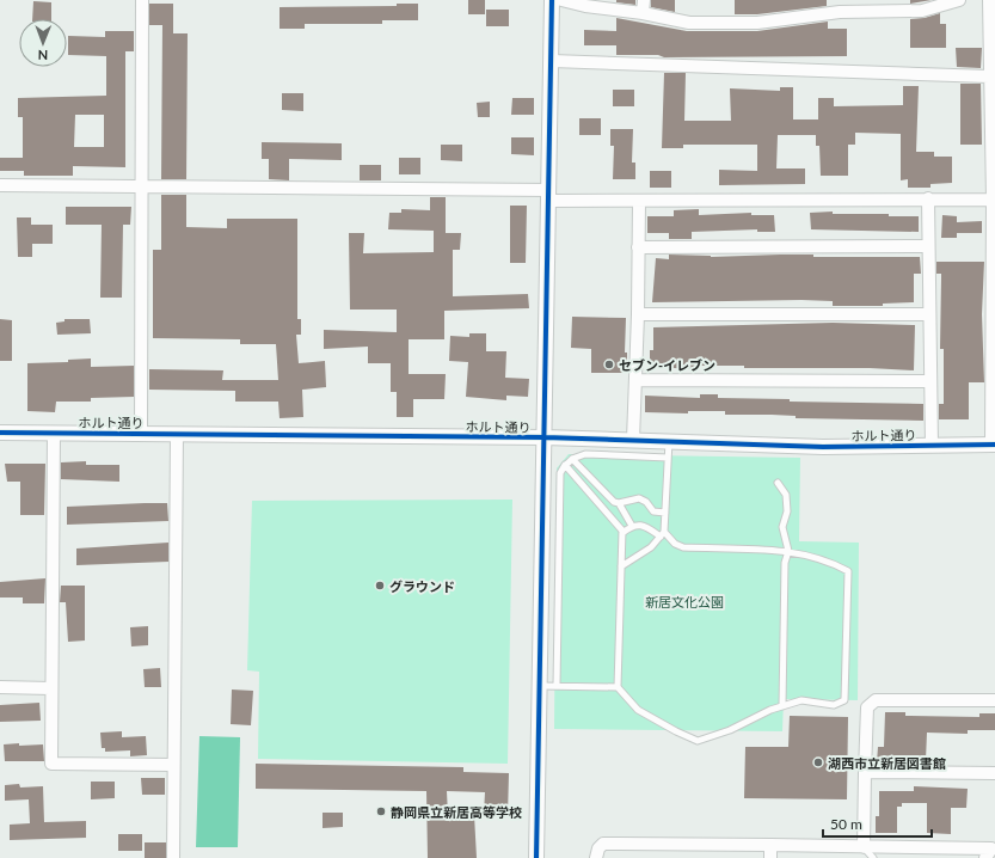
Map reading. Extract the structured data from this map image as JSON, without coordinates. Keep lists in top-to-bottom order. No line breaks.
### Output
{"streets":{"street":["ホルト通り"]},"parks":["新居文化公園"],"places":["セブン-イレブン","グラウンド","湖西市立新居図書館","静岡県立新居高等学校"],"scale_bar":"50 m","north":"bottom"}
